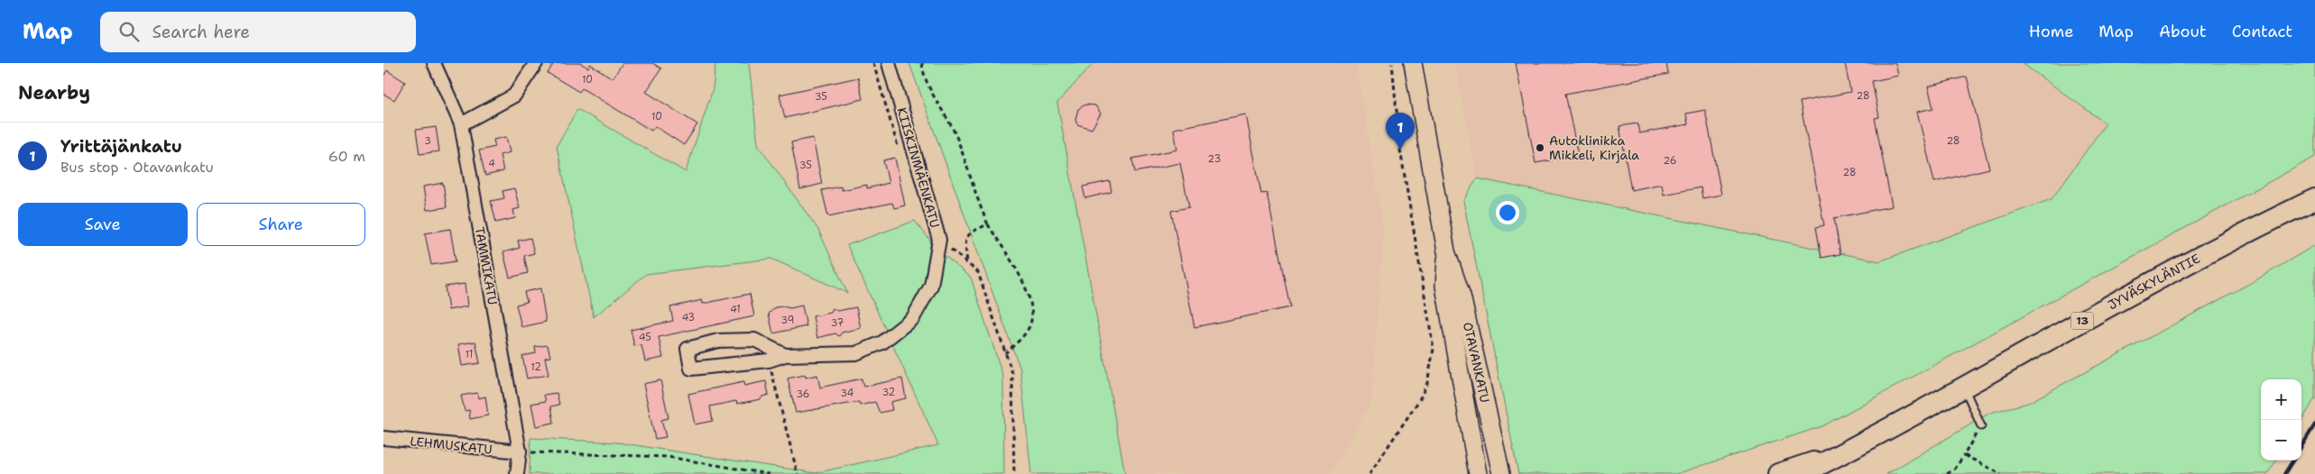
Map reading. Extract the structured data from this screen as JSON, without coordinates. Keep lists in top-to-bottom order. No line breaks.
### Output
{"streets":{"highway":["JYVÄSKYLÄNTIE","13"],"main road":["OTAVANKATU"],"street":["KIISKINMÄENKATU","TAMMIKATU","LEHMUSKATU"]},"crossings":[["TAMMIKATU","LEHMUSKATU"]],"places":["Autoklinikka Mikkeli, Kirjala"],"house_numbers":["10","28","35","10","3","28","23","26","4","35","28","41","43","39","37","45","11","12","32","34","36"],"page":{"header":"Map","search":"Search here","nav":["Home","Map","About","Contact"],"heading":"Nearby","pins":"1","list":[{"mark":"1","name":"Yrittäjänkatu","note":"Bus stop · Otavankatu","value":"60 m"}],"buttons":["Save","Share"],"map_buttons":["+","−"]}}
